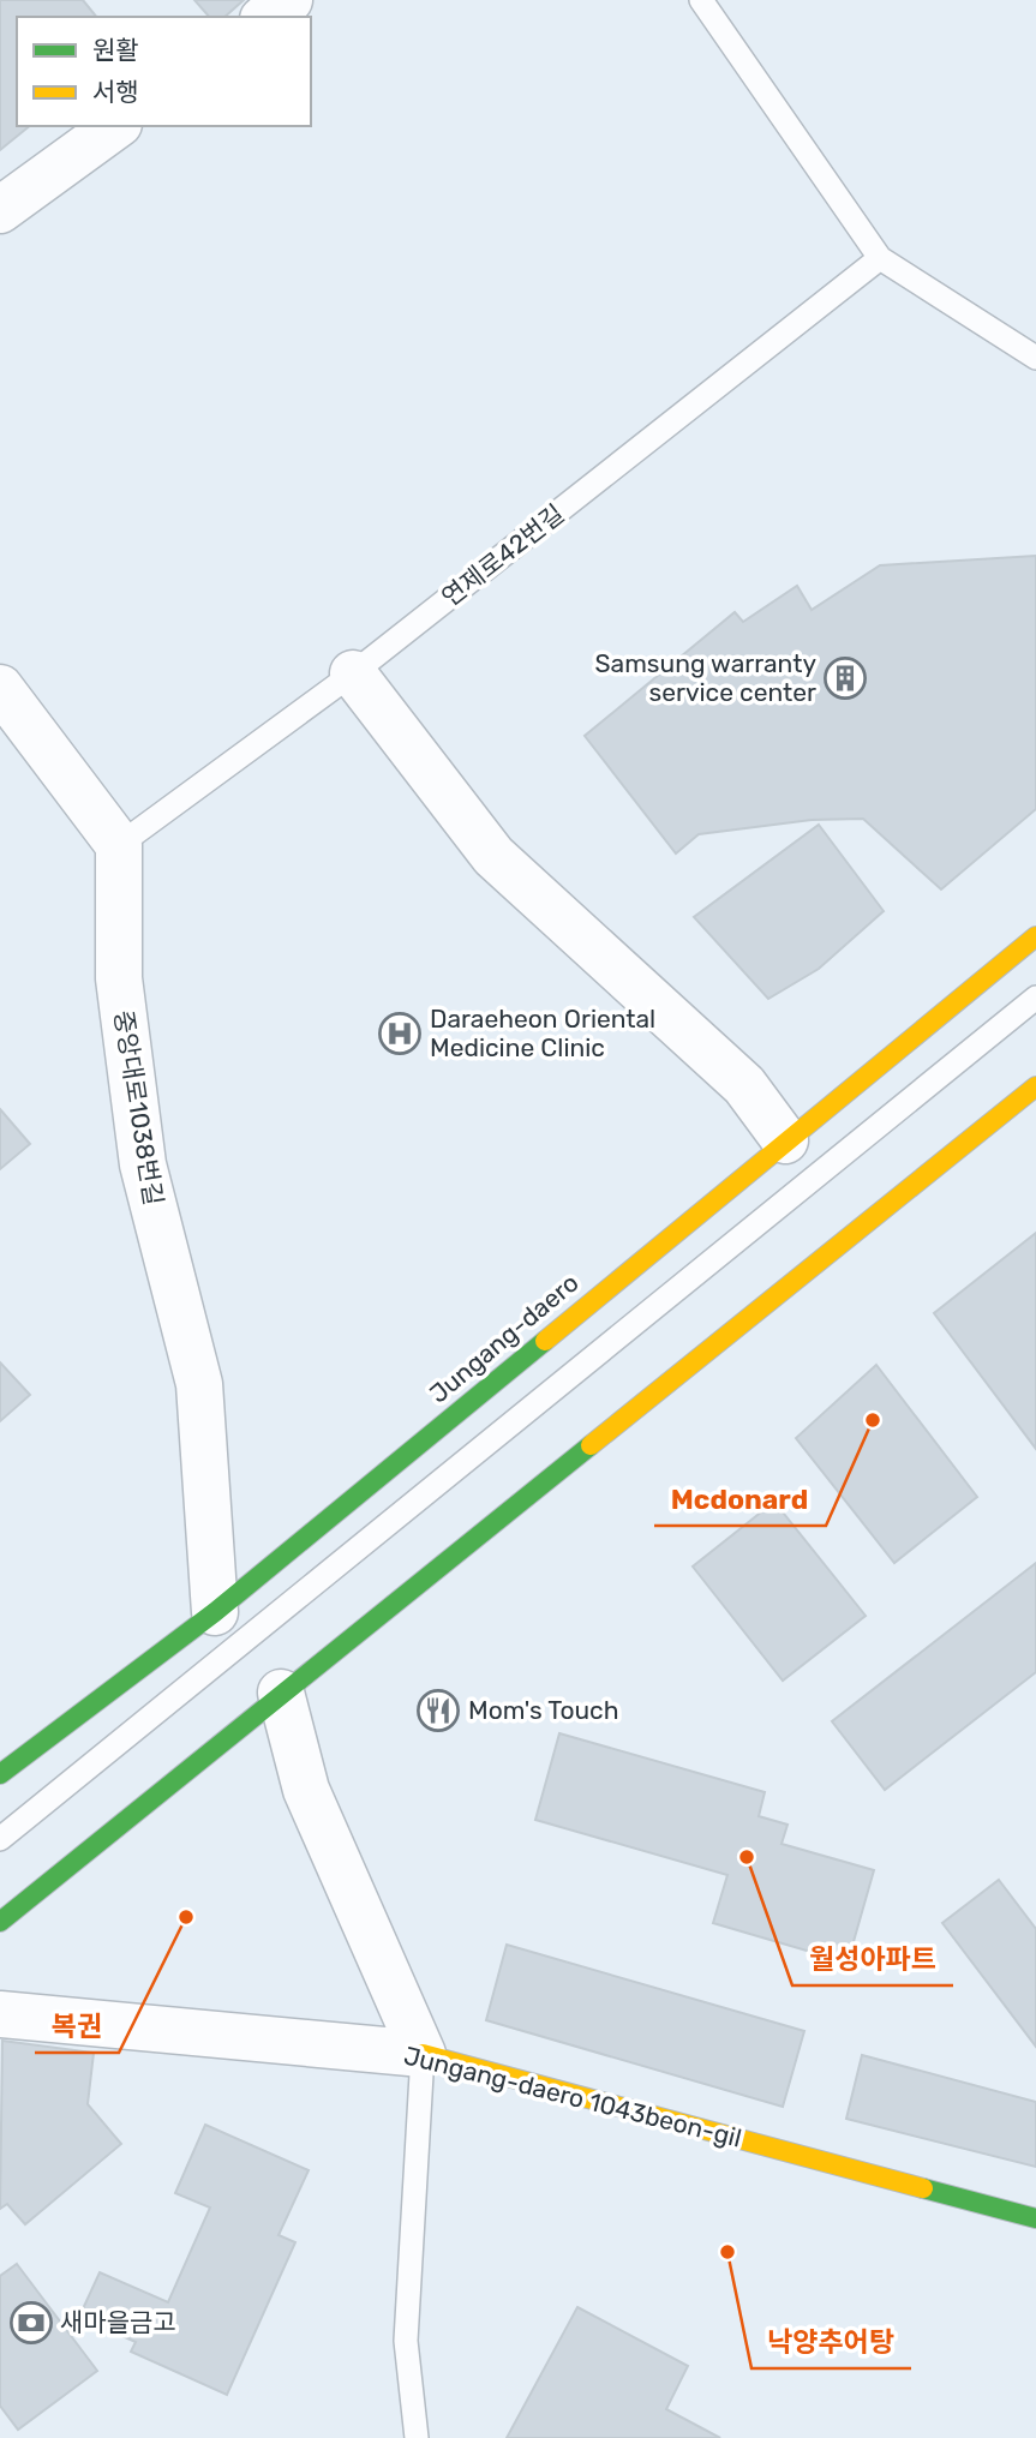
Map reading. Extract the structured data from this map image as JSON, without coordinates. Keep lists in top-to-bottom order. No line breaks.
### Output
{"streets":{"main road":["Jungang-daero","Jungang-daero 1043beon-gil"],"street":["중앙대로1038번길"],"lane":["연제로42번길"]},"crossings":[["연제로42번길","중앙대로1038번길"],["중앙대로1038번길","Jungang-daero"]],"places":{"building":["Samsung warranty service center"],"hospital":["Daraeheon Oriental Medicine Clinic"],"other":["Mcdonard","월성아파트","복권","낙양추어탕"],"restaurant":["Mom's Touch"],"bank":["새마을금고"]},"legend":["원활","서행"]}
